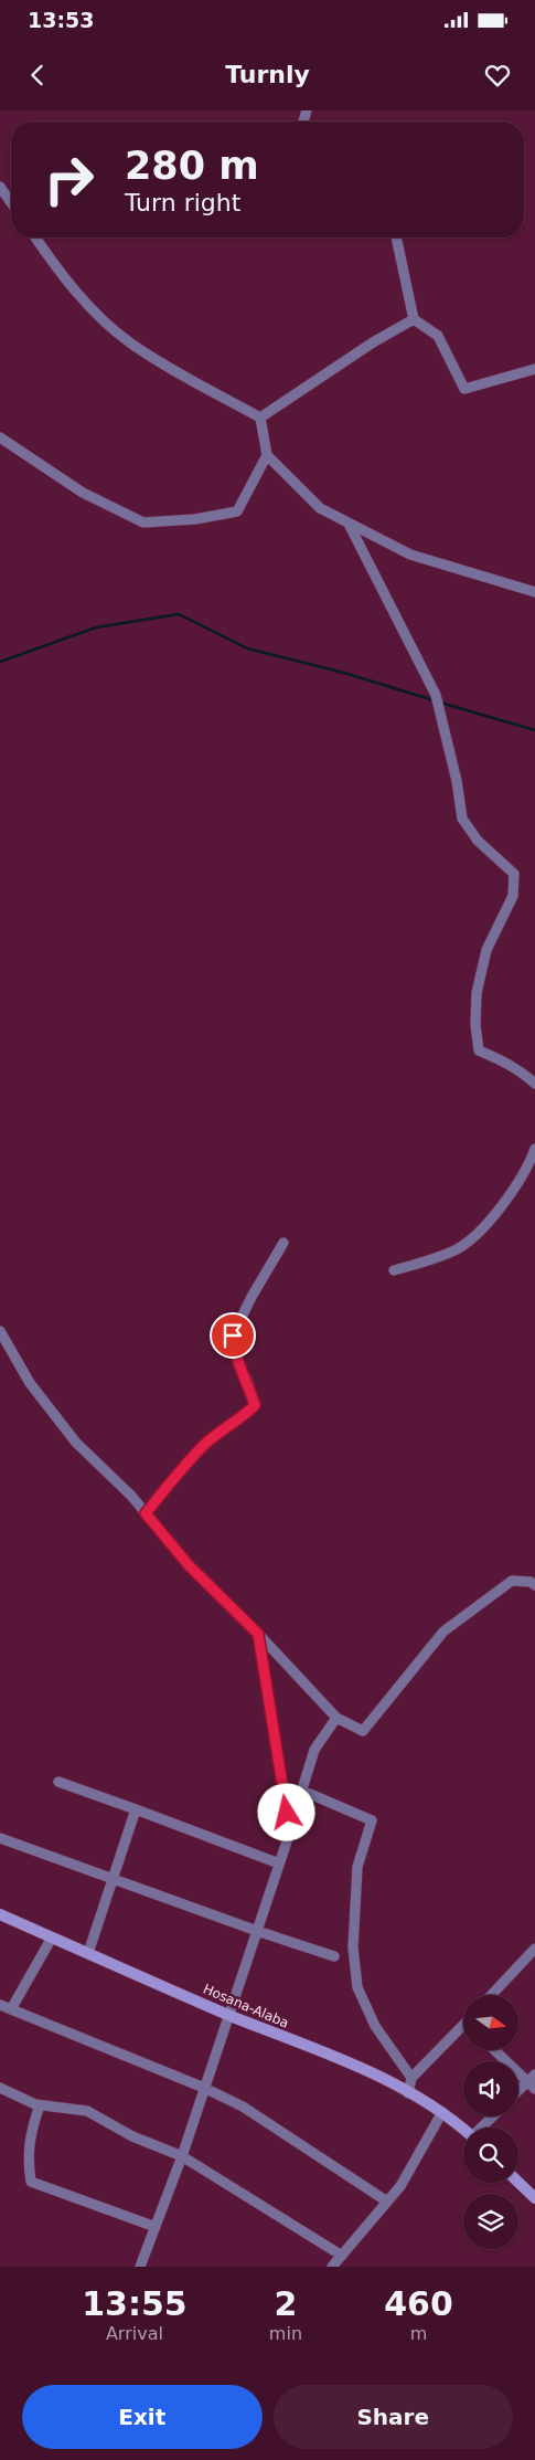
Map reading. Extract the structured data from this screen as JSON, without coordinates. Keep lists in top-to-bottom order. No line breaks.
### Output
{"streets":{"main road":["Hosana-Alaba"]},"north":"right","page":{"status":"13:53","header":"Turnly","turn":["280 m","Turn right"],"eta":["13:55","Arrival","2","min","460","m"],"buttons":["Exit","Share"]}}
